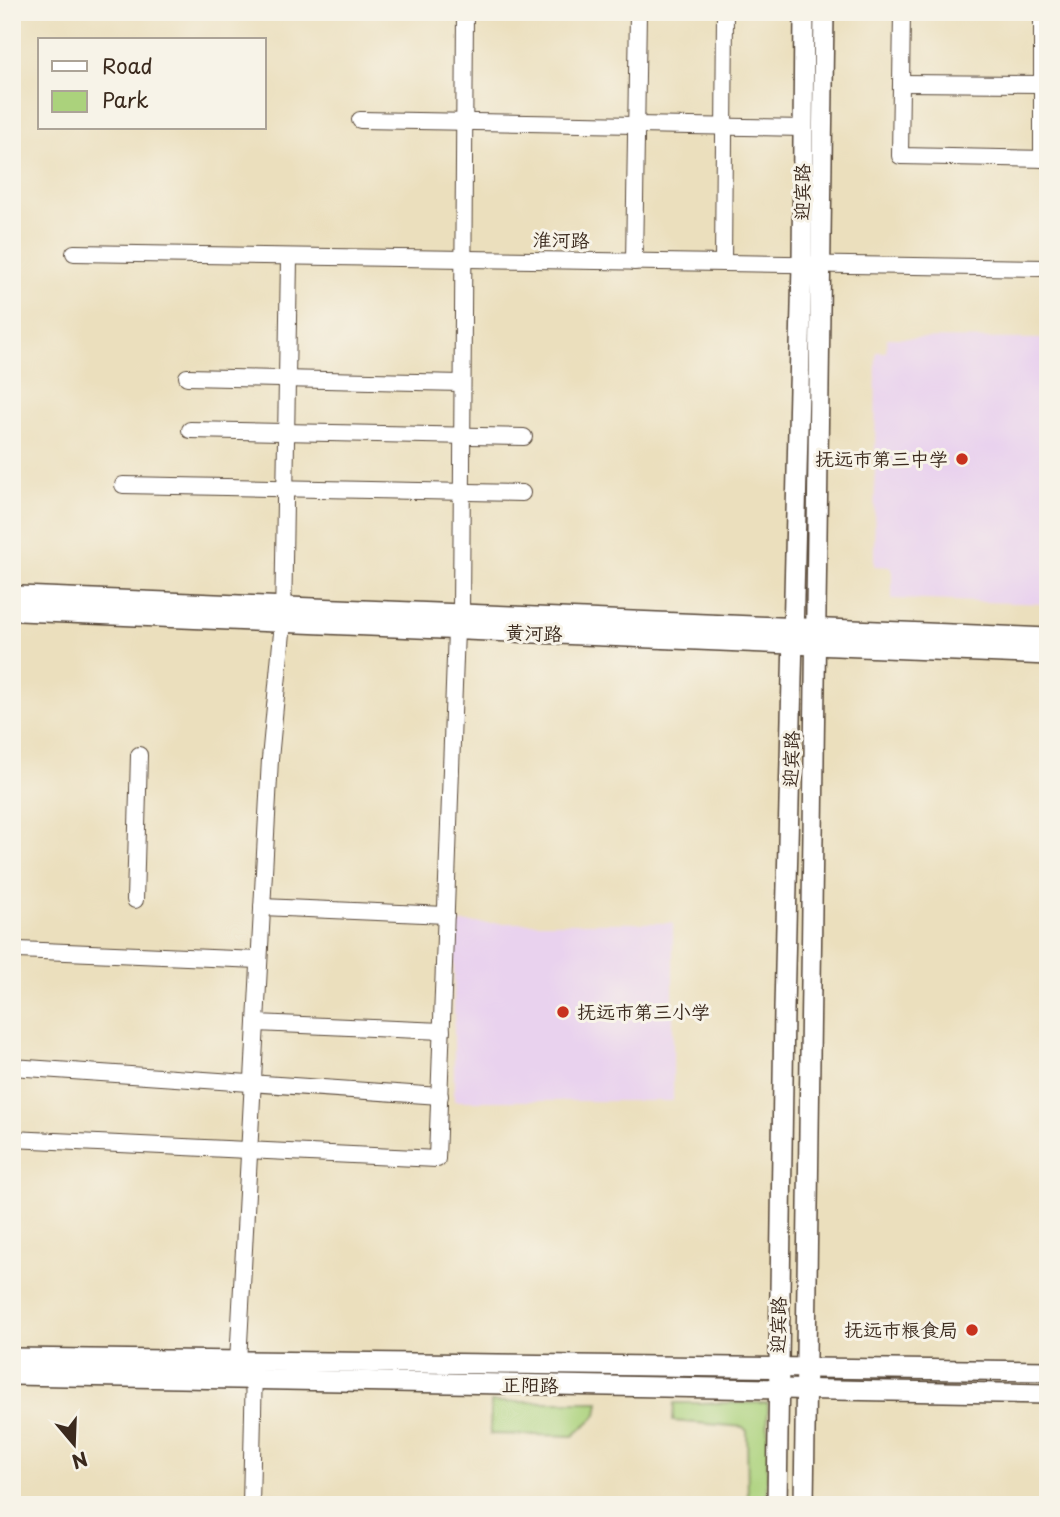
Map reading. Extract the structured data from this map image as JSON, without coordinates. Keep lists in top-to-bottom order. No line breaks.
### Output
{"streets":{"main road":["迎宾路","黄河路","正阳路"],"street":["淮河路"]},"crossings":[["迎宾路","淮河路"],["迎宾路","黄河路"],["迎宾路","正阳路"]],"places":["抚远市第三中学","抚远市第三小学","抚远市粮食局"],"legend":["Road","Park"],"north":"bottom"}
